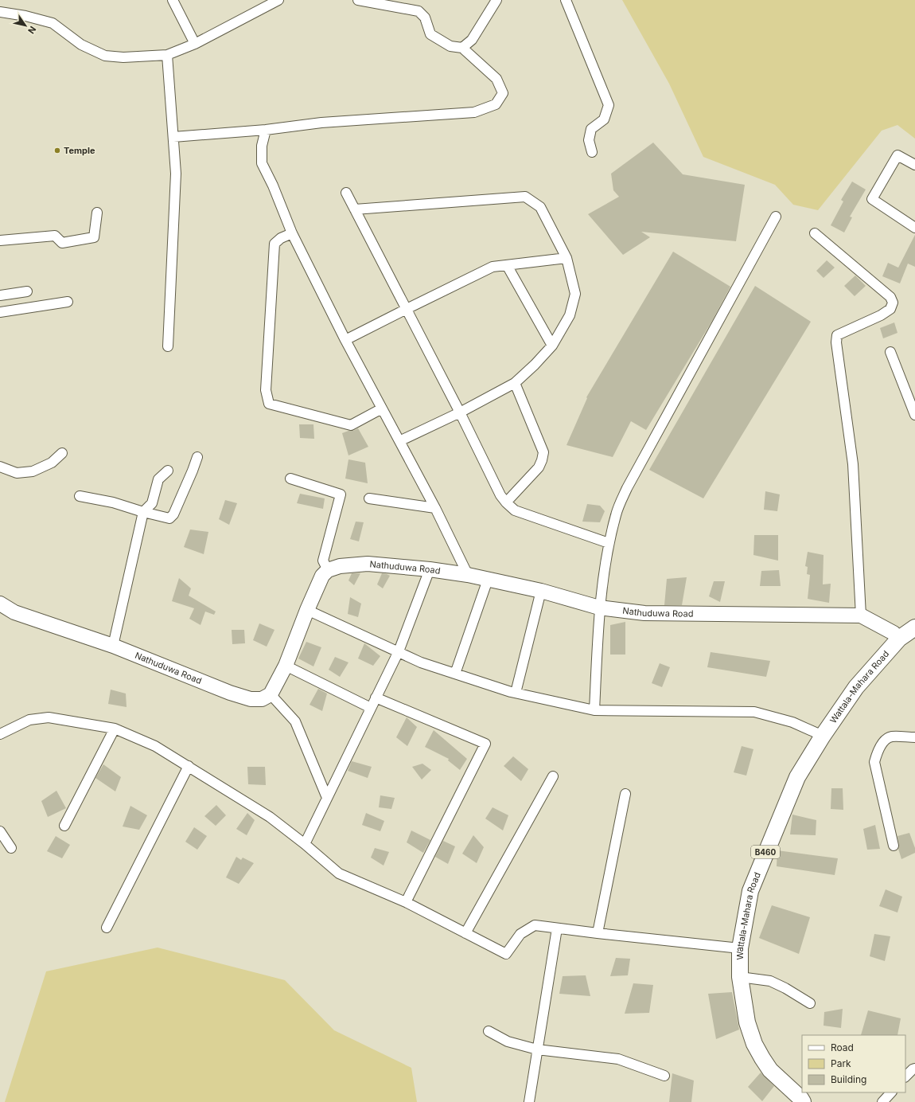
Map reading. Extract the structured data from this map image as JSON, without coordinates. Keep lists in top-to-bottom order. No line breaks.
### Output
{"streets":{"main road":["Wattala-Mahara Road","B460"],"street":["Nathuduwa Road"]},"crossings":[["Nathuduwa Road","Wattala-Mahara Road"]],"places":["Temple"],"legend":["Road","Park","Building"],"north":"bottom right"}
